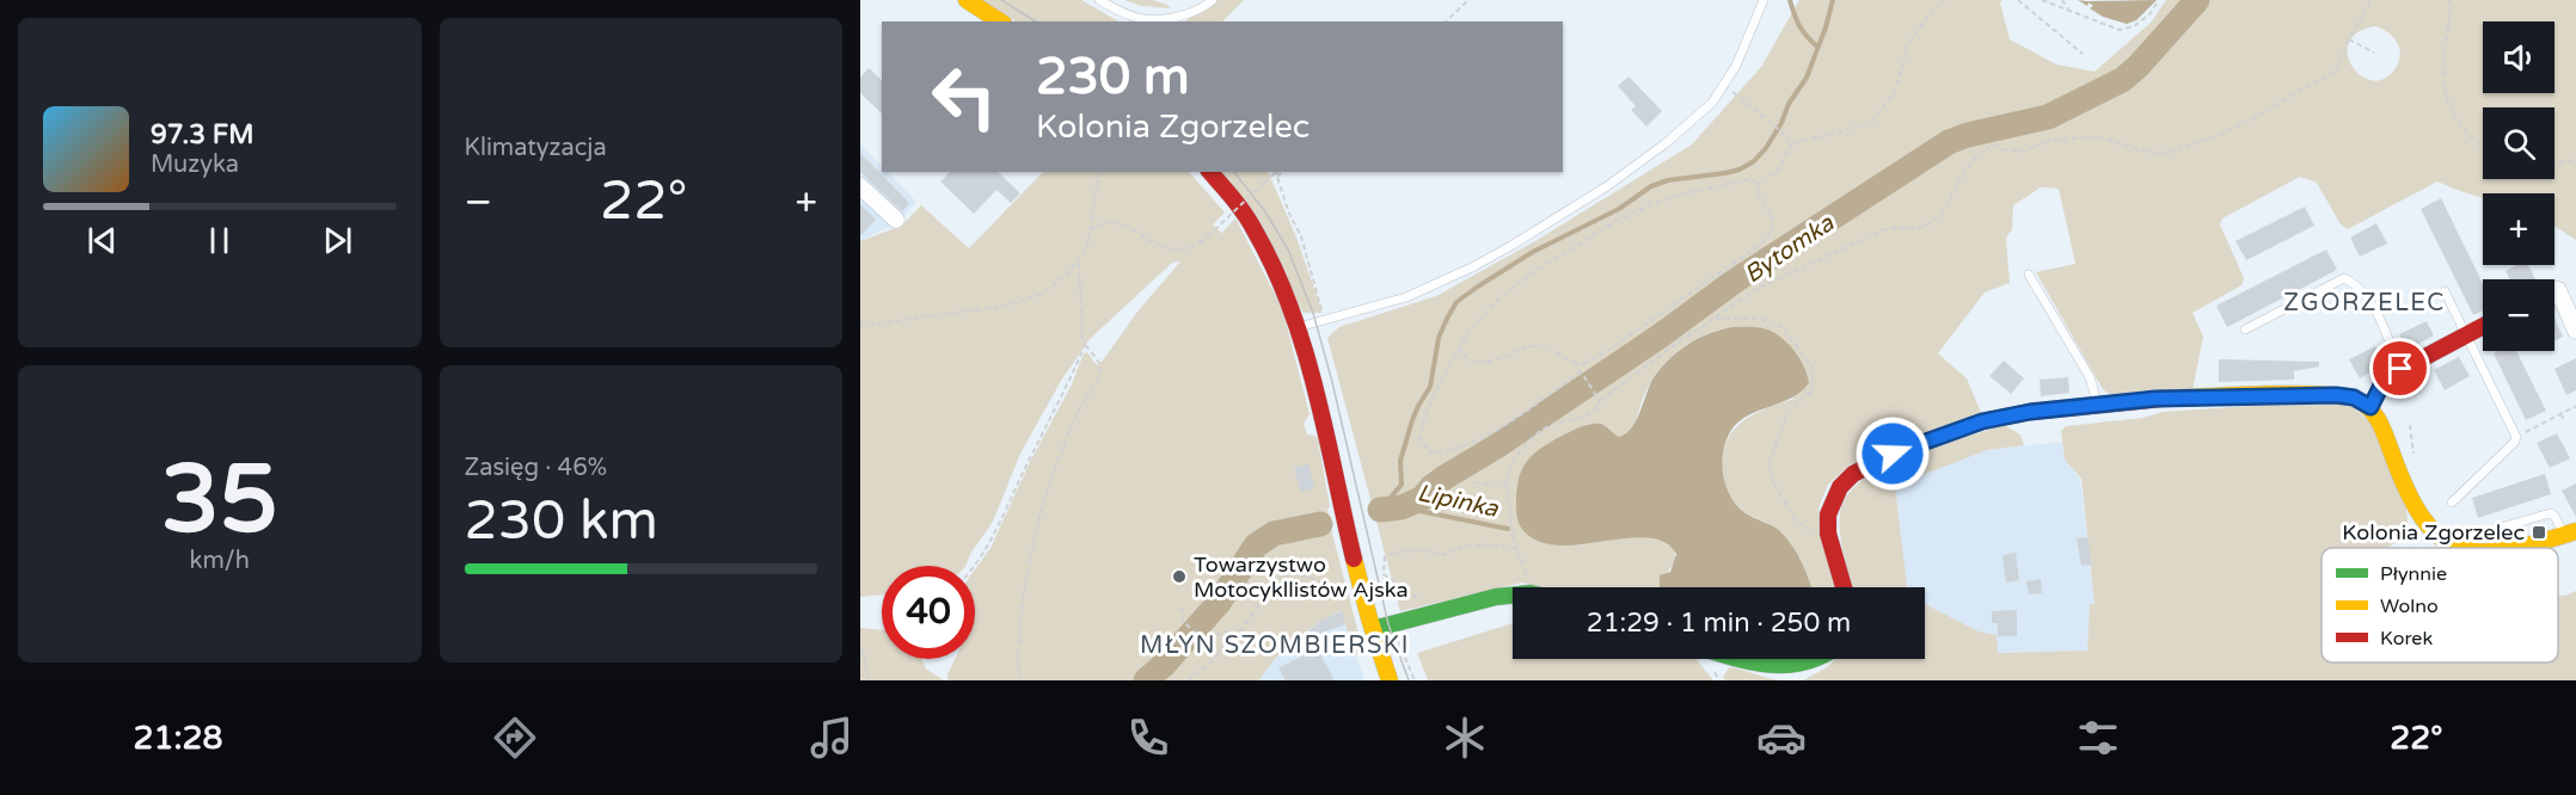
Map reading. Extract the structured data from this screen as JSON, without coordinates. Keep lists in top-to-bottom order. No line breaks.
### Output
{"districts":["ZGORZELEC","MŁYN SZOMBIERSKI"],"water":["Bytomka","Lipinka"],"places":{"transit":["Kolonia Zgorzelec"],"other":["Towarzystwo Motocykllistów Ajska"]},"legend":["Płynnie","Wolno","Korek"],"page":{"tile":["Klimatyzacja",["35","km/h"],["Zasięg · 46%","230 km"]],"map_buttons":["+","−"],"turn":["230 m","Kolonia Zgorzelec"],"song":["97.3 FM","Muzyka"],"heat":["−","22°","+"],"limit":"40","trip":"21:29 · 1 min · 250 m","tabs":["21:28","22°"]}}
